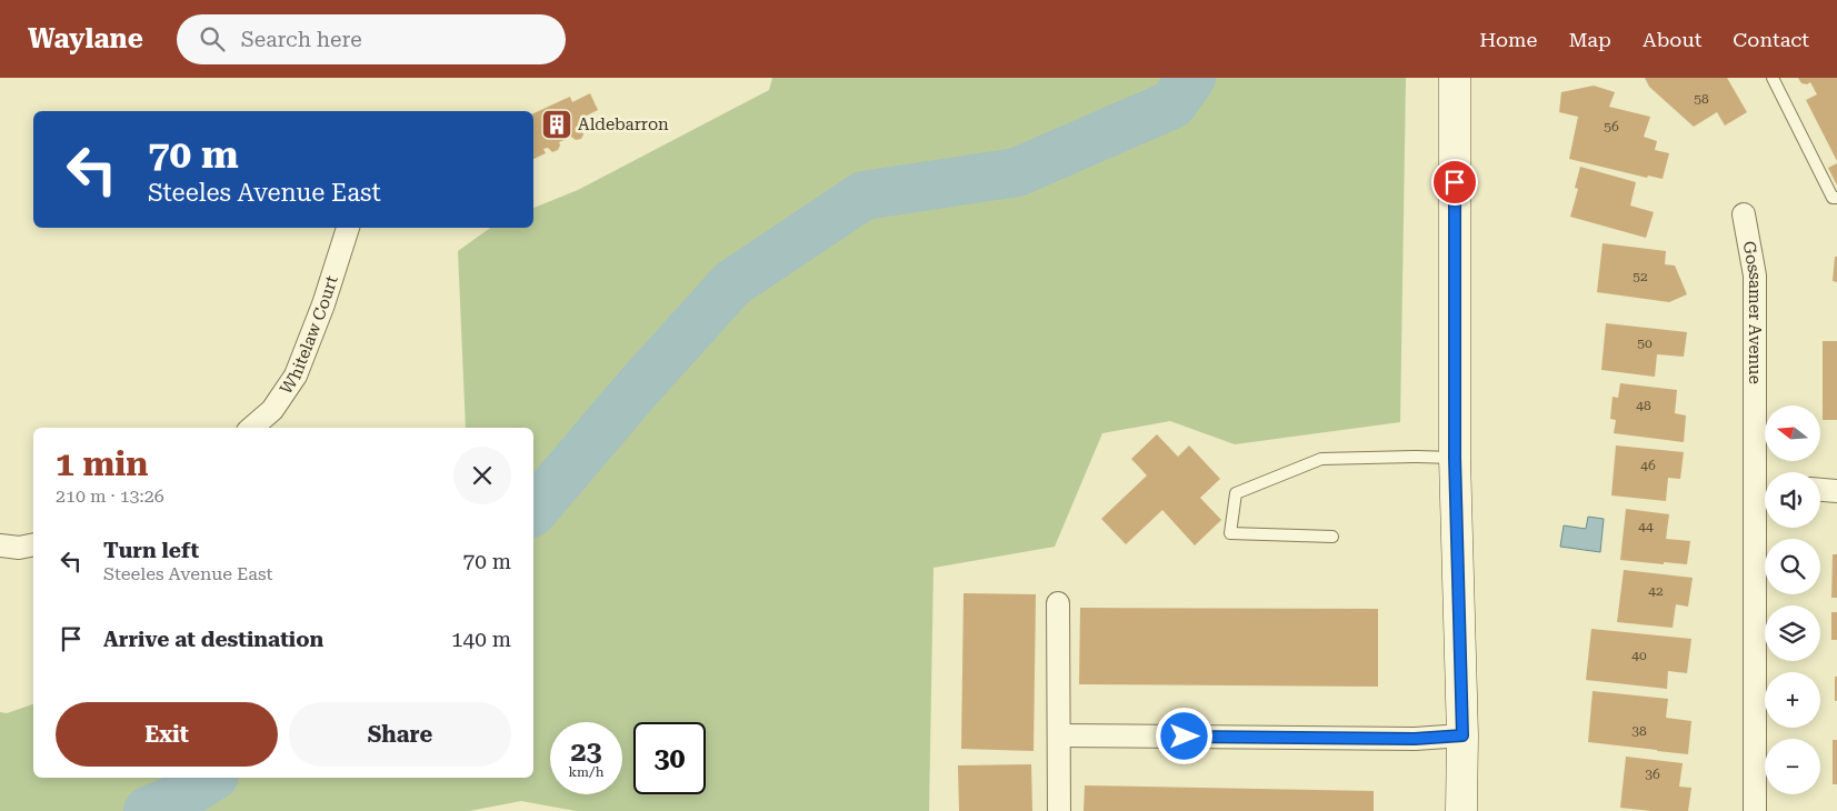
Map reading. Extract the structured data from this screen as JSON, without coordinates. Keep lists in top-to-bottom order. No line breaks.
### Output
{"streets":{"street":["Gossamer Avenue","Whitelaw Court"]},"places":{"building":["Aldebarron"]},"house_numbers":["58","56","52","50","48","46","44","42","40","38","36"],"north":"left","page":{"header":"Waylane","search":"Search here","nav":["Home","Map","About","Contact"],"turn":["70 m","Steeles Avenue East"],"map_buttons":["+","−"],"heading":["1 min","210 m · 13:26"],"list":[{"name":"Turn left","note":"Steeles Avenue East","value":"70 m"},{"name":"Arrive at destination","value":"140 m"}],"buttons":["Exit","Share"],"speed":"23 km/h","limit":"30"}}
